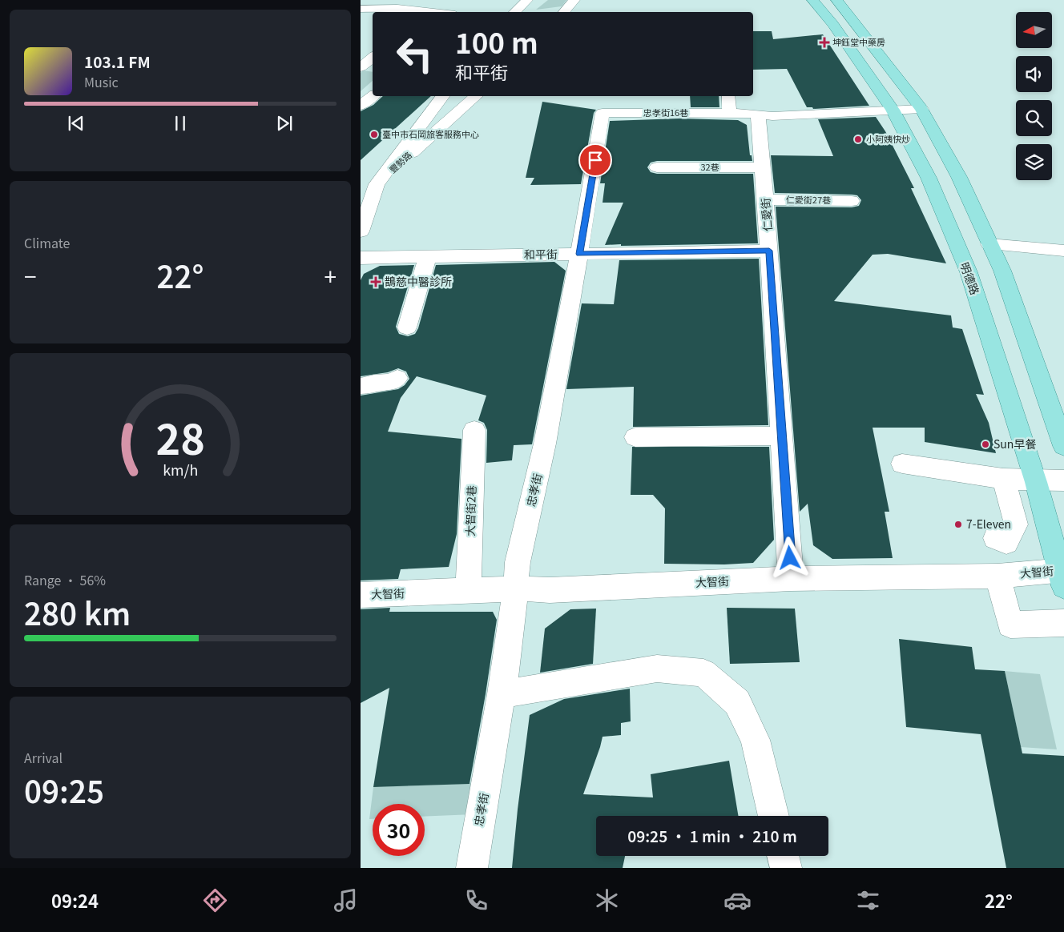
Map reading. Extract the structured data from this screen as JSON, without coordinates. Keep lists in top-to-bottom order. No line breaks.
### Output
{"streets":{"main road":["明德路"],"street":["忠孝街16巷","豐勢路","32巷","仁愛街27巷","仁愛街","和平街","忠孝街","大智街2巷","大智街"]},"crossings":[["忠孝街16巷","忠孝街"],["32巷","仁愛街"],["仁愛街27巷","仁愛街"],["仁愛街","和平街"],["仁愛街","大智街"],["和平街","忠孝街"],["明德路","大智街"],["忠孝街","大智街"],["大智街2巷","大智街"]],"places":{"health":["坤鈺堂中藥房","鵲慈中醫診所"],"other":["臺中市石岡旅客服務中心","小阿姨快炒","Sun早餐","7-Eleven"]},"north":"left","page":{"turn":["100 m","和平街"],"song":["103.1 FM","Music"],"tile":["Climate",["Range · 56%","280 km"],["Arrival","09:25"]],"heat":["−","22°","+"],"limit":"30","trip":"09:25 · 1 min · 210 m","tabs":["09:24","22°"],"gauge":["28","km/h"]}}
